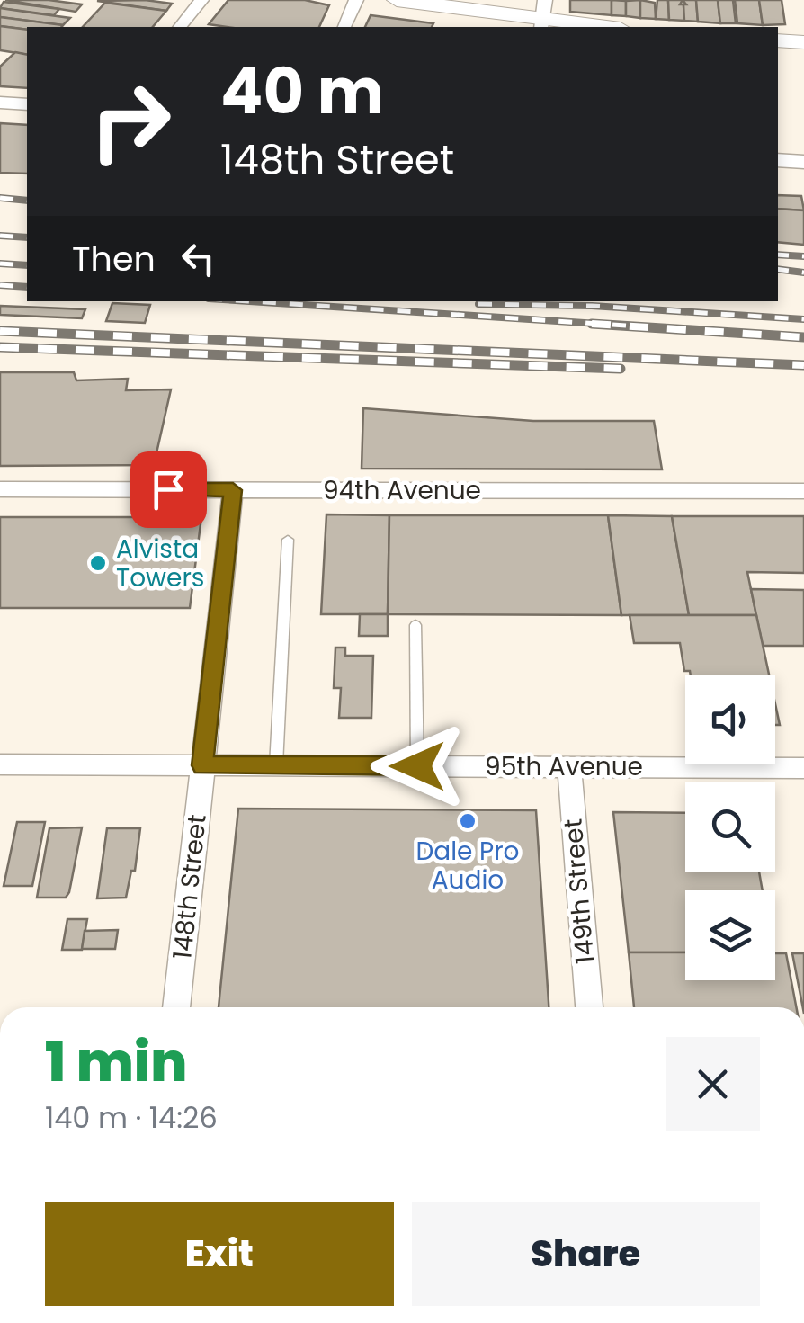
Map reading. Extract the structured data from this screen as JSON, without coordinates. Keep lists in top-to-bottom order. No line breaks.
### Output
{"streets":{"street":["94th Avenue","95th Avenue","148th Street","149th Street"]},"crossings":[["94th Avenue","148th Street"],["95th Avenue","148th Street"],["95th Avenue","149th Street"]],"places":["Alvista Towers","Dale Pro Audio"],"page":{"turn":["40 m","148th Street"],"then":"Then","heading":["1 min","140 m · 14:26"],"buttons":["Exit","Share"]}}
